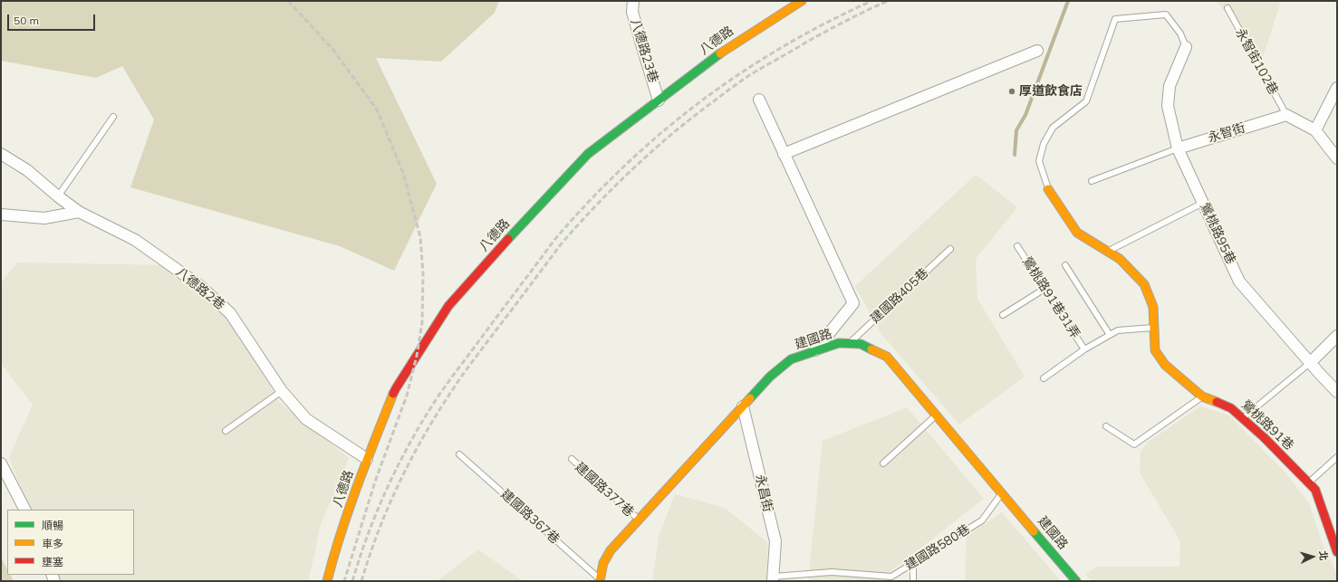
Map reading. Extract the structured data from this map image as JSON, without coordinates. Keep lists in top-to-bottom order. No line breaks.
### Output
{"streets":{"street":["八德路","八德路23巷","永智街","鶯桃路95巷","八德路2巷","建國路","鶯桃路91巷","永昌街"],"lane":["永智街102巷","建國路405巷","鶯桃路91巷31弄","建國路377巷","建國路367巷","建國路580巷"]},"crossings":[["八德路","八德路23巷"],["八德路","八德路2巷"],["永智街102巷","永智街"],["永智街","鶯桃路95巷"],["建國路405巷","建國路"],["鶯桃路91巷31弄","鶯桃路91巷"],["建國路","建國路377巷"],["建國路","永昌街"],["建國路","建國路367巷"],["建國路","建國路580巷"],["永昌街","建國路580巷"]],"places":["厚道飲食店"],"legend":["順暢","車多","壅塞"],"scale_bar":"50 m","north":"right"}
